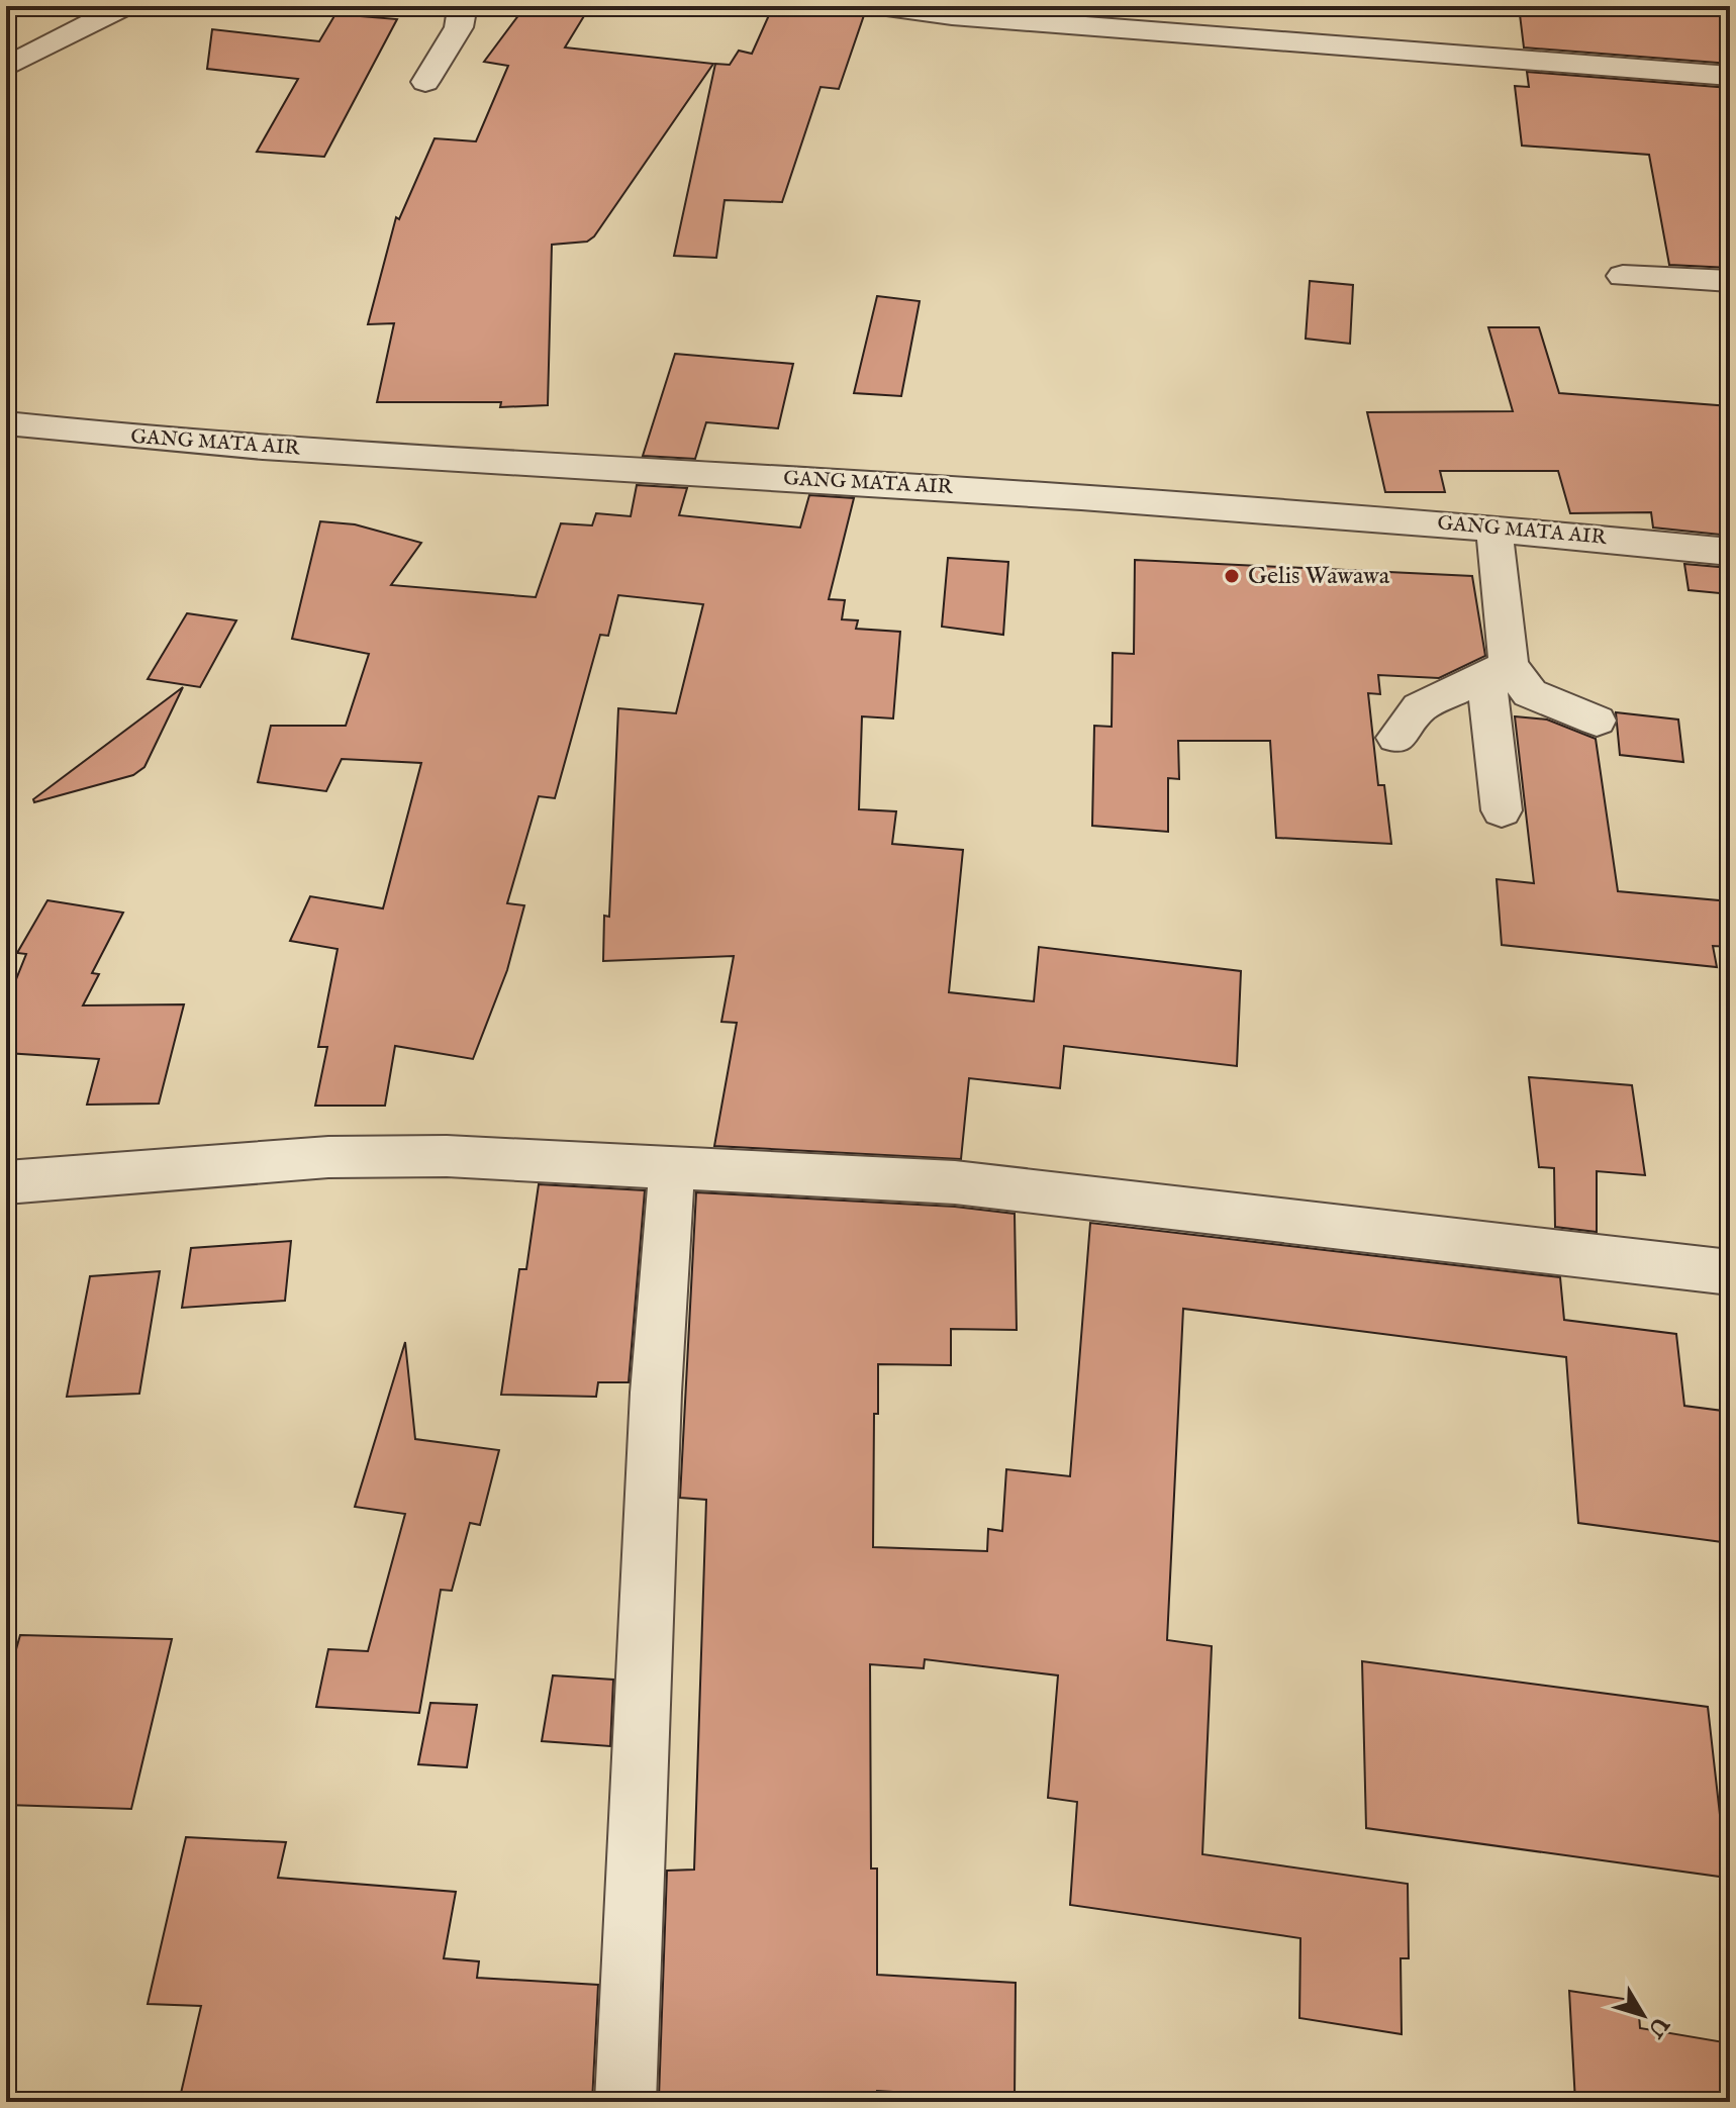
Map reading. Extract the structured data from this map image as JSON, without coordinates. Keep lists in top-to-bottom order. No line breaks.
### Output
{"streets":{"street":["GANG MATA AIR"]},"places":["Gelis Wawawa"],"north":"bottom right"}
